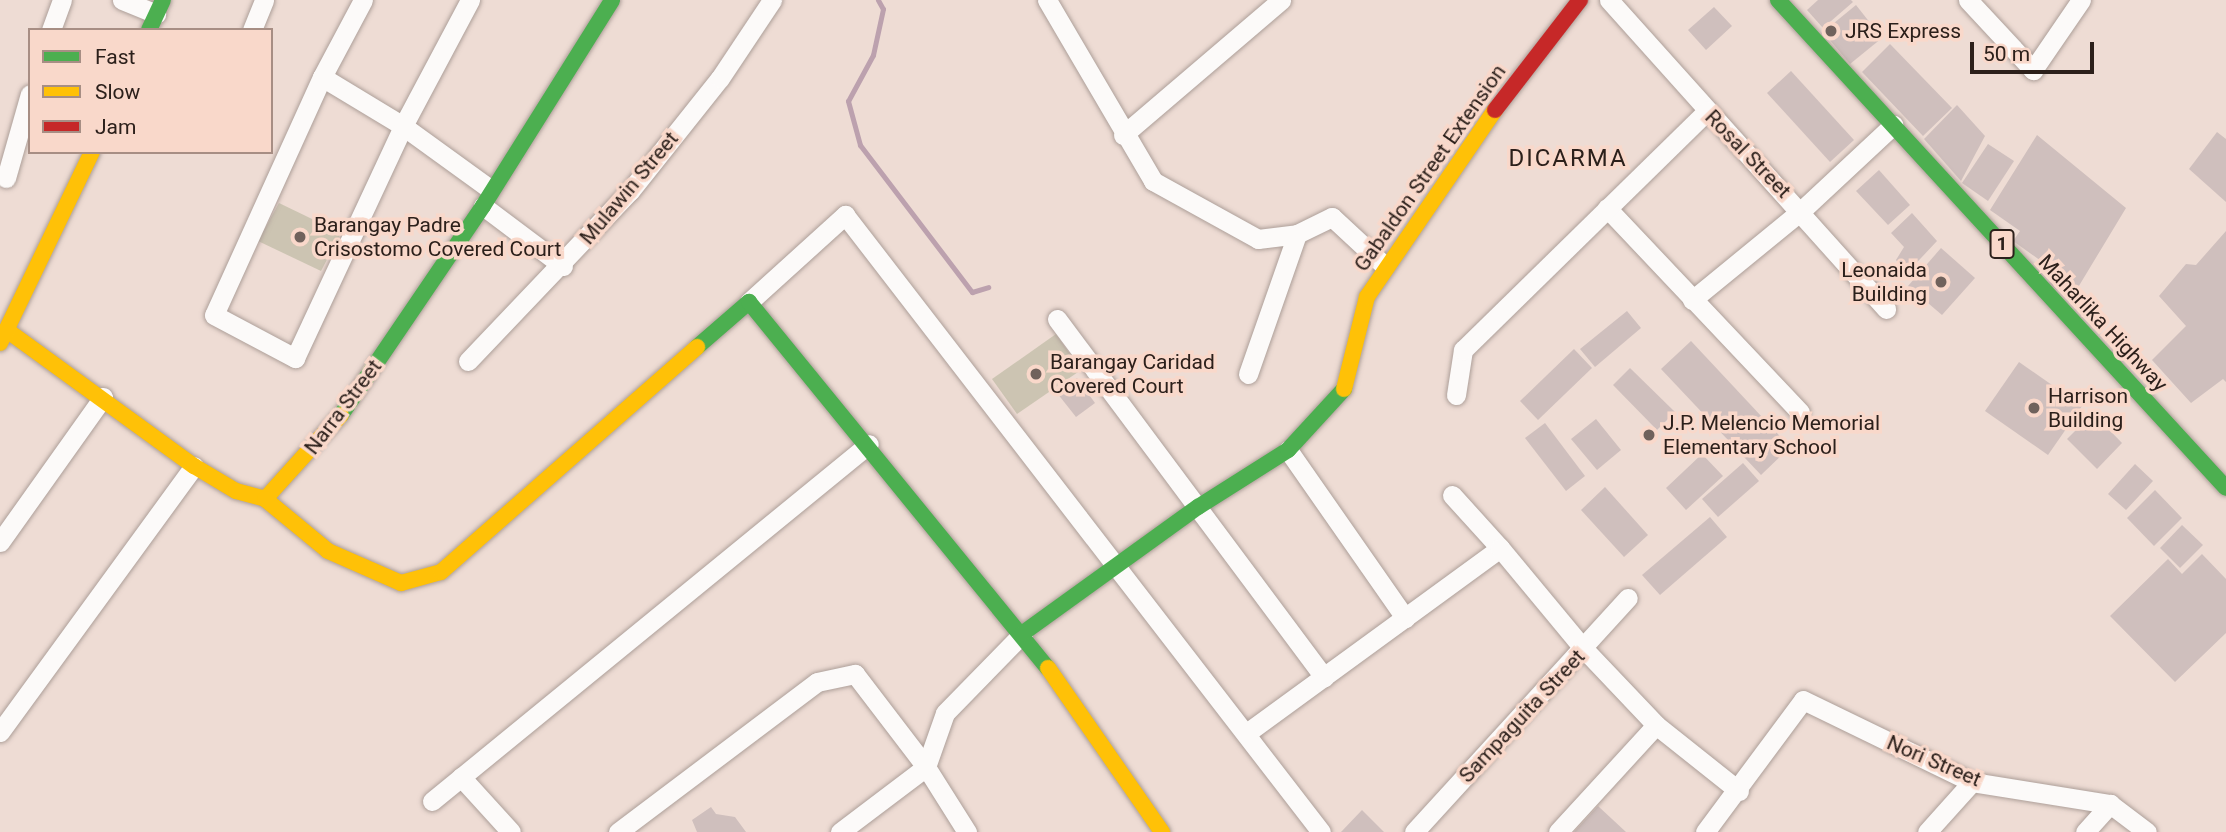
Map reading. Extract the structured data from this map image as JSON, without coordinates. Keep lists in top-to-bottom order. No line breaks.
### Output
{"streets":{"street":["Rosal Street","Gabaldon Street Extension","Mulawin Street","1","Maharlika Highway","Narra Street","Sampaguita Street","Nori Street"]},"districts":["DICARMA"],"places":["JRS Express","Barangay Padre Crisostomo Covered Court","Leonaida Building","Barangay Caridad Covered Court","Harrison Building","J.P. Melencio Memorial Elementary School"],"legend":["Fast","Slow","Jam"],"scale_bar":"50 m"}
